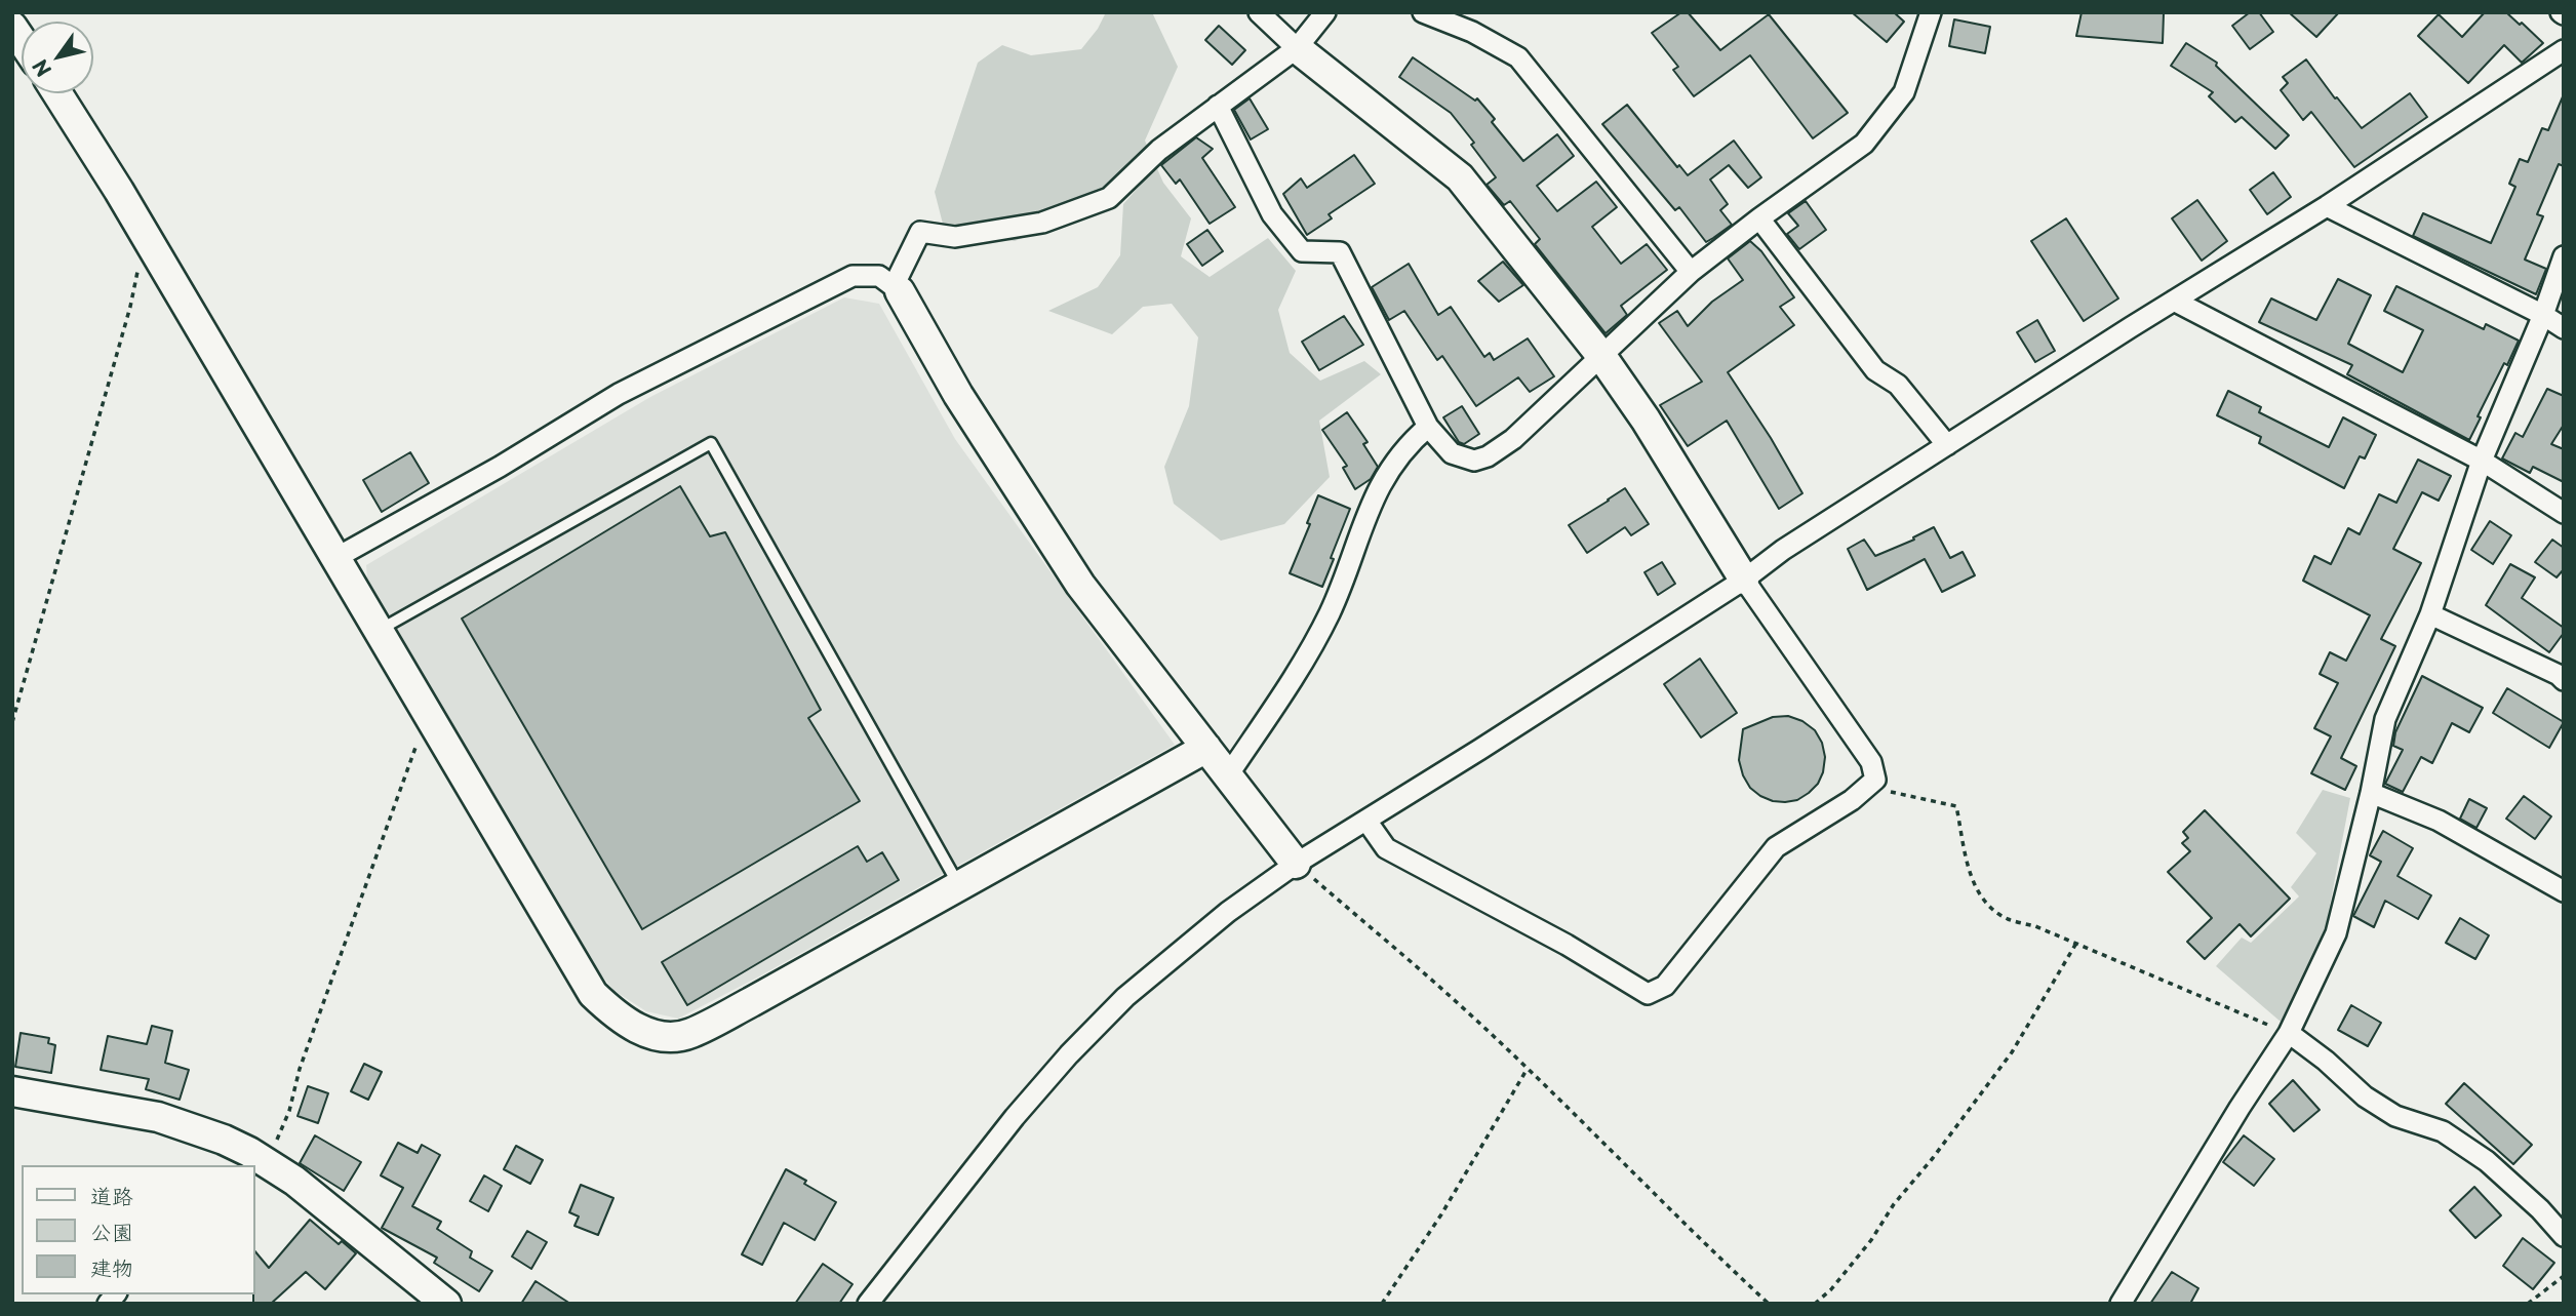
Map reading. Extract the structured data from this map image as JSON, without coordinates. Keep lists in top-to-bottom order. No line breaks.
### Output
{"legend":["道路","公園","建物"],"north":"bottom left"}
